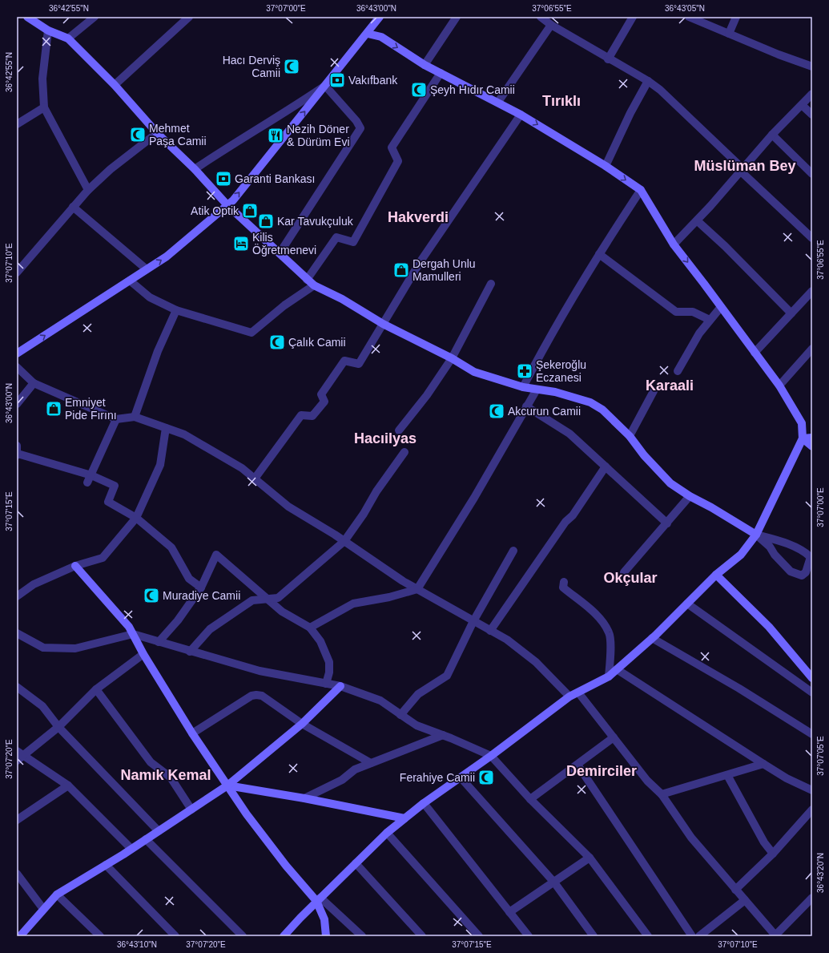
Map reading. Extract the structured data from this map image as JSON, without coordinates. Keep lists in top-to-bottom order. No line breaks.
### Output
{"districts":["Tırıklı","Müslüman Bey","Hakverdi","Karaali","Hacıilyas","Okçular","Demirciler","Namık Kemal"],"places":{"mosque":["Hacı Derviş Camii","Şeyh Hıdır Camii","Mehmet Paşa Camii","Çalık Camii","Akcurun Camii","Muradiye Camii","Ferahiye Camii"],"bank":["Vakıfbank","Garanti Bankası"],"restaurant":["Nezih Döner & Dürüm Evi"],"shop":["Atik Optik","Kar Tavukçuluk","Dergah Unlu Mamulleri","Emniyet Pide Fırını"],"hotel":["Kilis Öğretmenevi"],"pharmacy":["Şekeroğlu Eczanesi"]},"coordinates":["36°42'55\"N","37°07'00\"E","36°43'00\"N","37°06'55\"E","36°43'05\"N","37°07'10\"E","37°07'15\"E","37°07'05\"E","37°07'20\"E","36°43'20\"N","36°43'10\"N"]}
